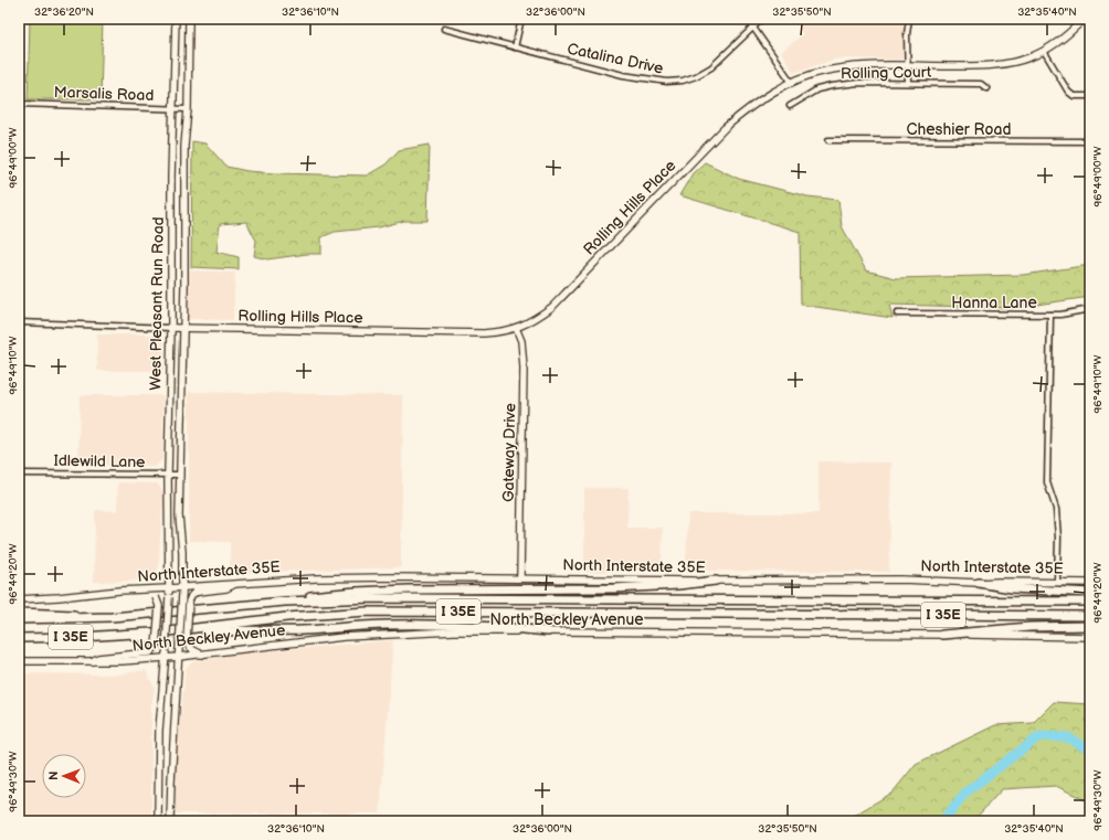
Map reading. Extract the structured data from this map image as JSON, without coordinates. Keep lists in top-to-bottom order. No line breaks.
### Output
{"streets":{"highway":["I 35E"],"main road":["Rolling Hills Place","West Pleasant Run Road","Gateway Drive","North Interstate 35E","North Beckley Avenue"],"street":["Catalina Drive","Rolling Court","Marsalis Road","Cheshier Road","Hanna Lane","Idlewild Lane"]},"crossings":[["Marsalis Road","West Pleasant Run Road"],["Rolling Hills Place","West Pleasant Run Road"],["Rolling Hills Place","Gateway Drive"],["West Pleasant Run Road","Idlewild Lane"],["West Pleasant Run Road","North Interstate 35E"],["West Pleasant Run Road","North Beckley Avenue"],["Gateway Drive","North Interstate 35E"]],"north":"left","coordinates":["32°36'20\"N","32°36'10\"N","32°36'00\"N","32°35'50\"N","32°35'40\"N","96°49'00\"W","96°49'10\"W","96°49'20\"W","96°49'30\"W"]}
